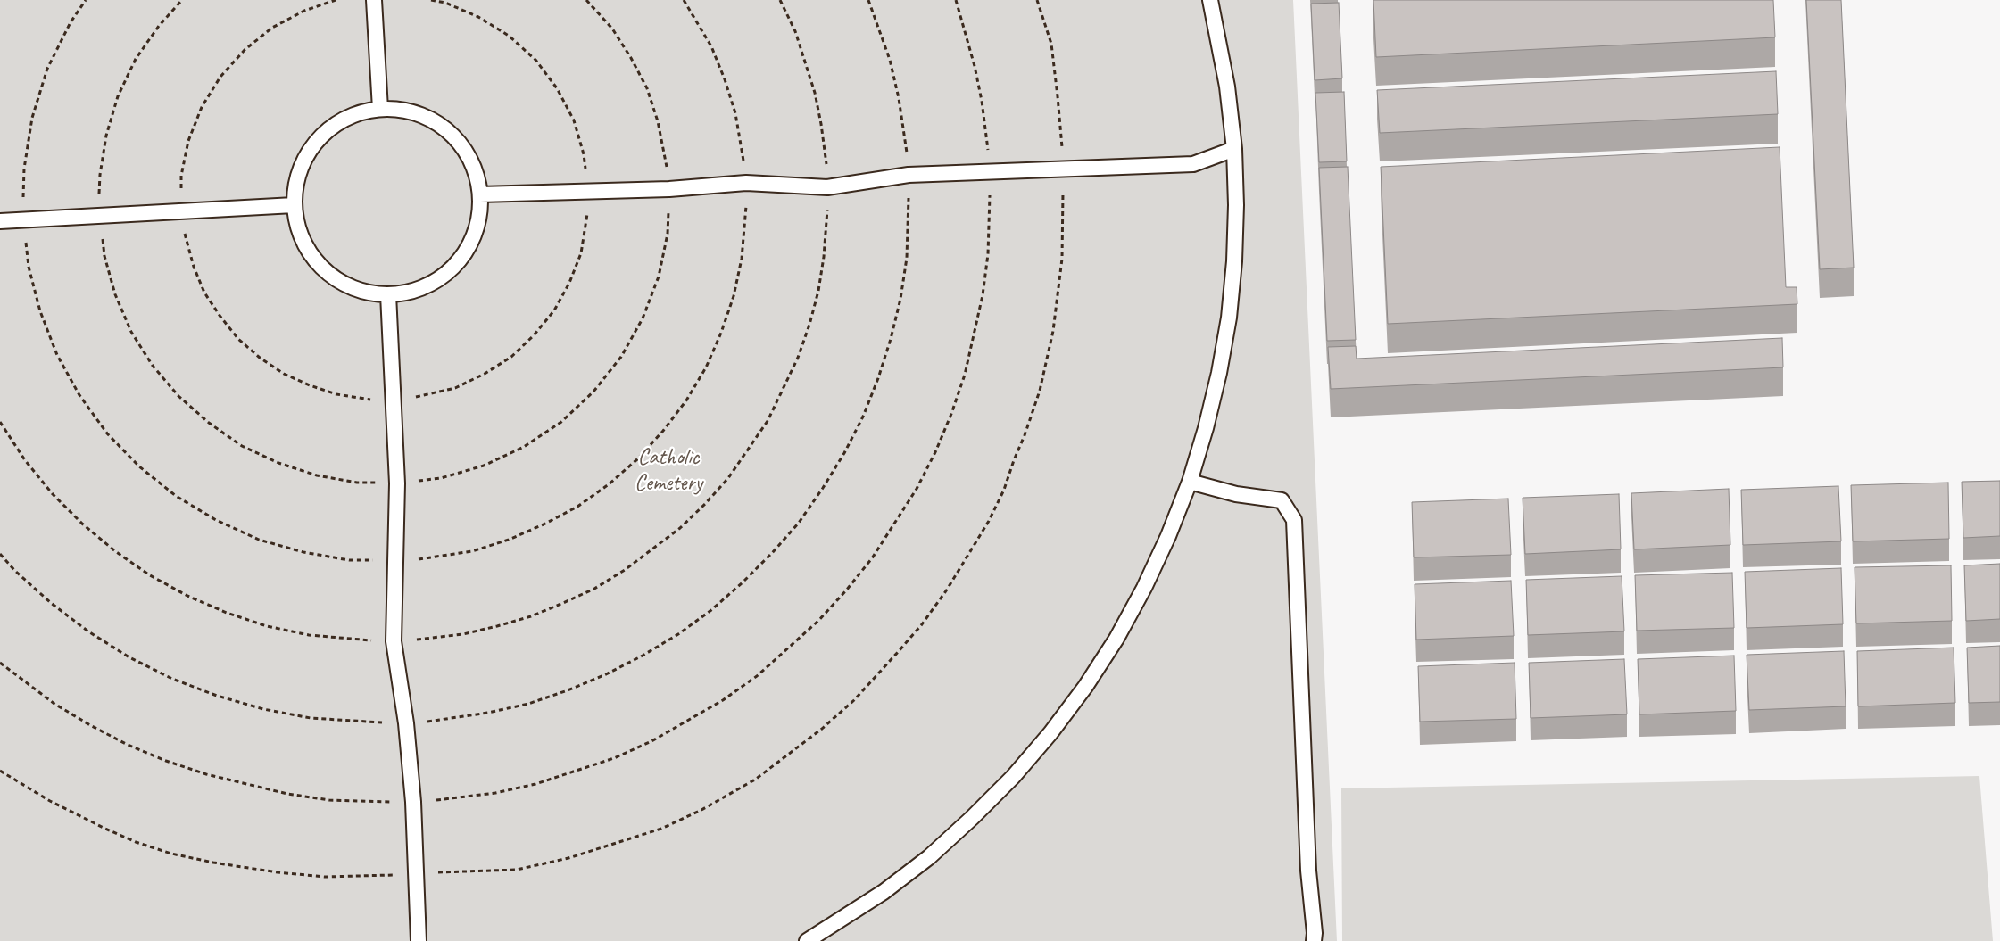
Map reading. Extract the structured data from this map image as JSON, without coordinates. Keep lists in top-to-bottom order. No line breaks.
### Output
{"parks":["Catholic Cemetery"]}
